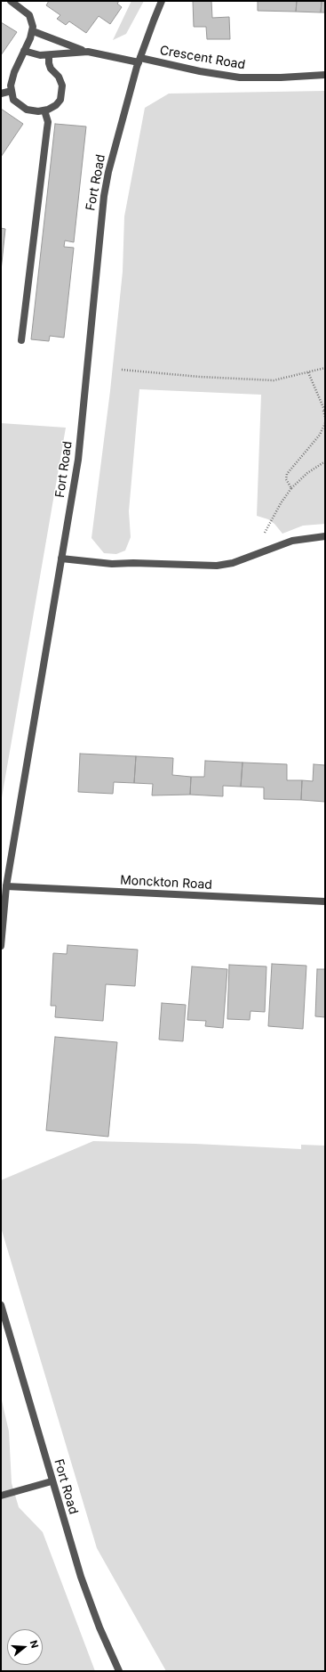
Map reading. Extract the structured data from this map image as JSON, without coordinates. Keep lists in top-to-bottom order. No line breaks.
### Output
{"streets":{"street":["Crescent Road","Fort Road","Monckton Road"]},"crossings":[["Crescent Road","Fort Road"],["Fort Road","Monckton Road"]],"north":"right"}
